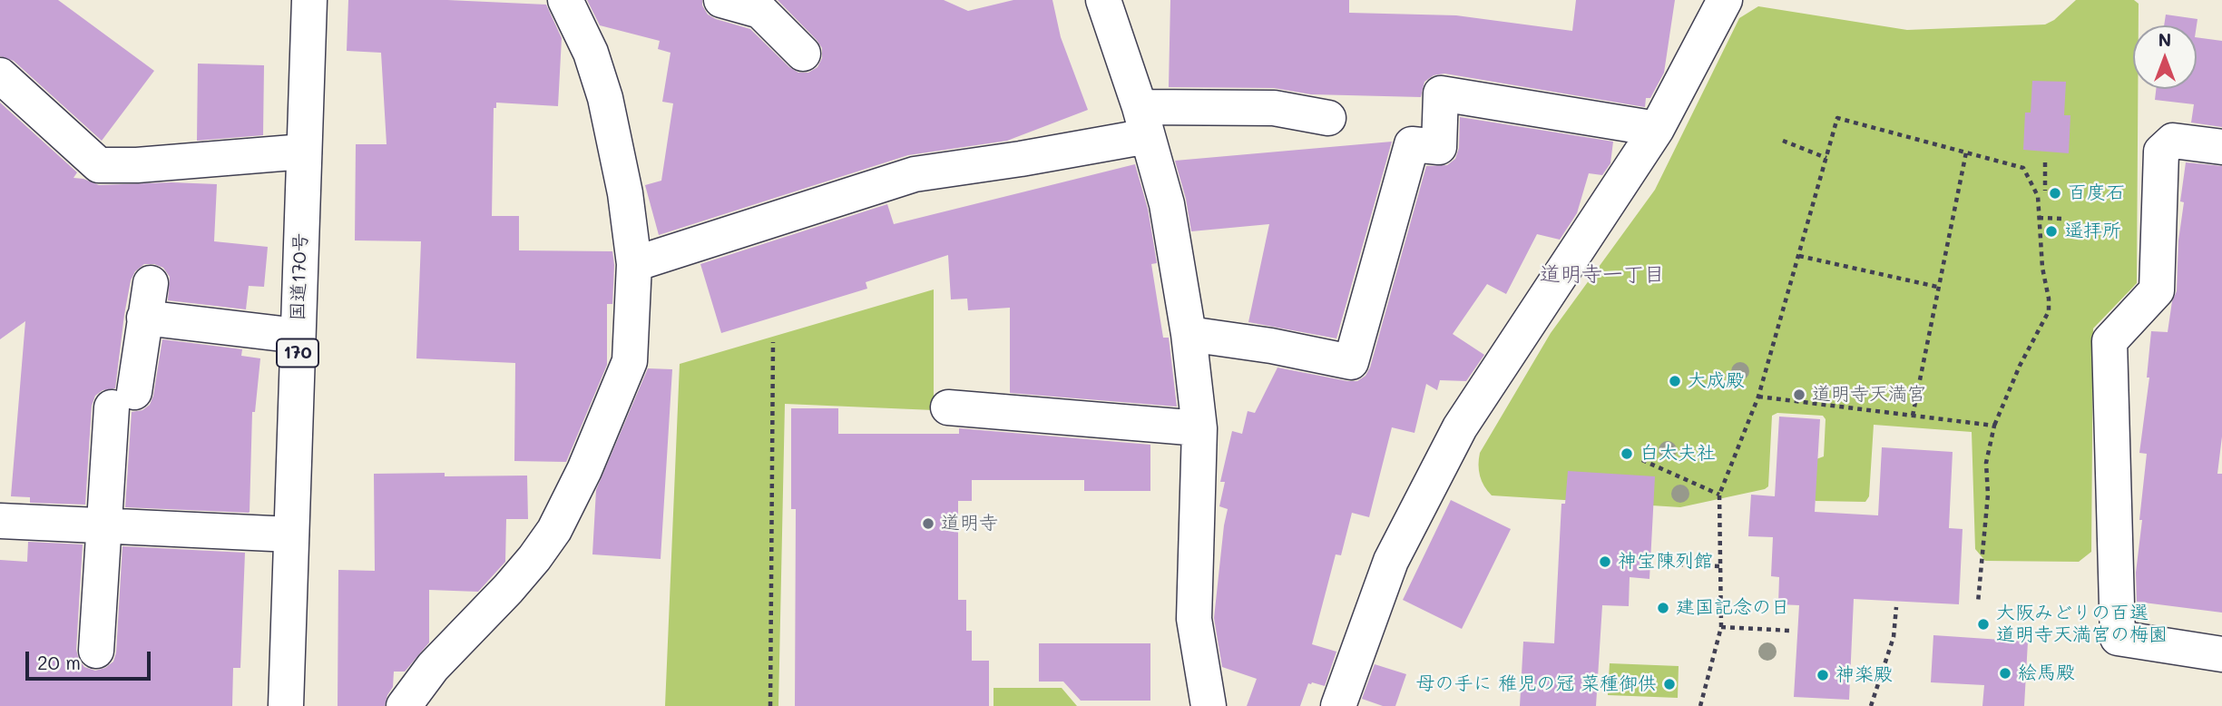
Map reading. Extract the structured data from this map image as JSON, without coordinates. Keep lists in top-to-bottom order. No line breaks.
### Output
{"streets":{"main road":["国道170号","170"]},"districts":["道明寺一丁目"],"places":["百度石","遥拝所","大成殿","道明寺天満宮","白太夫社","道明寺","神宝陳列館","建国記念の日","大阪みどりの百選 道明寺天満宮の梅園","絵馬殿","神楽殿","母の手に 稚児の冠 菜種御供"],"scale_bar":"20 m","north":"top"}
